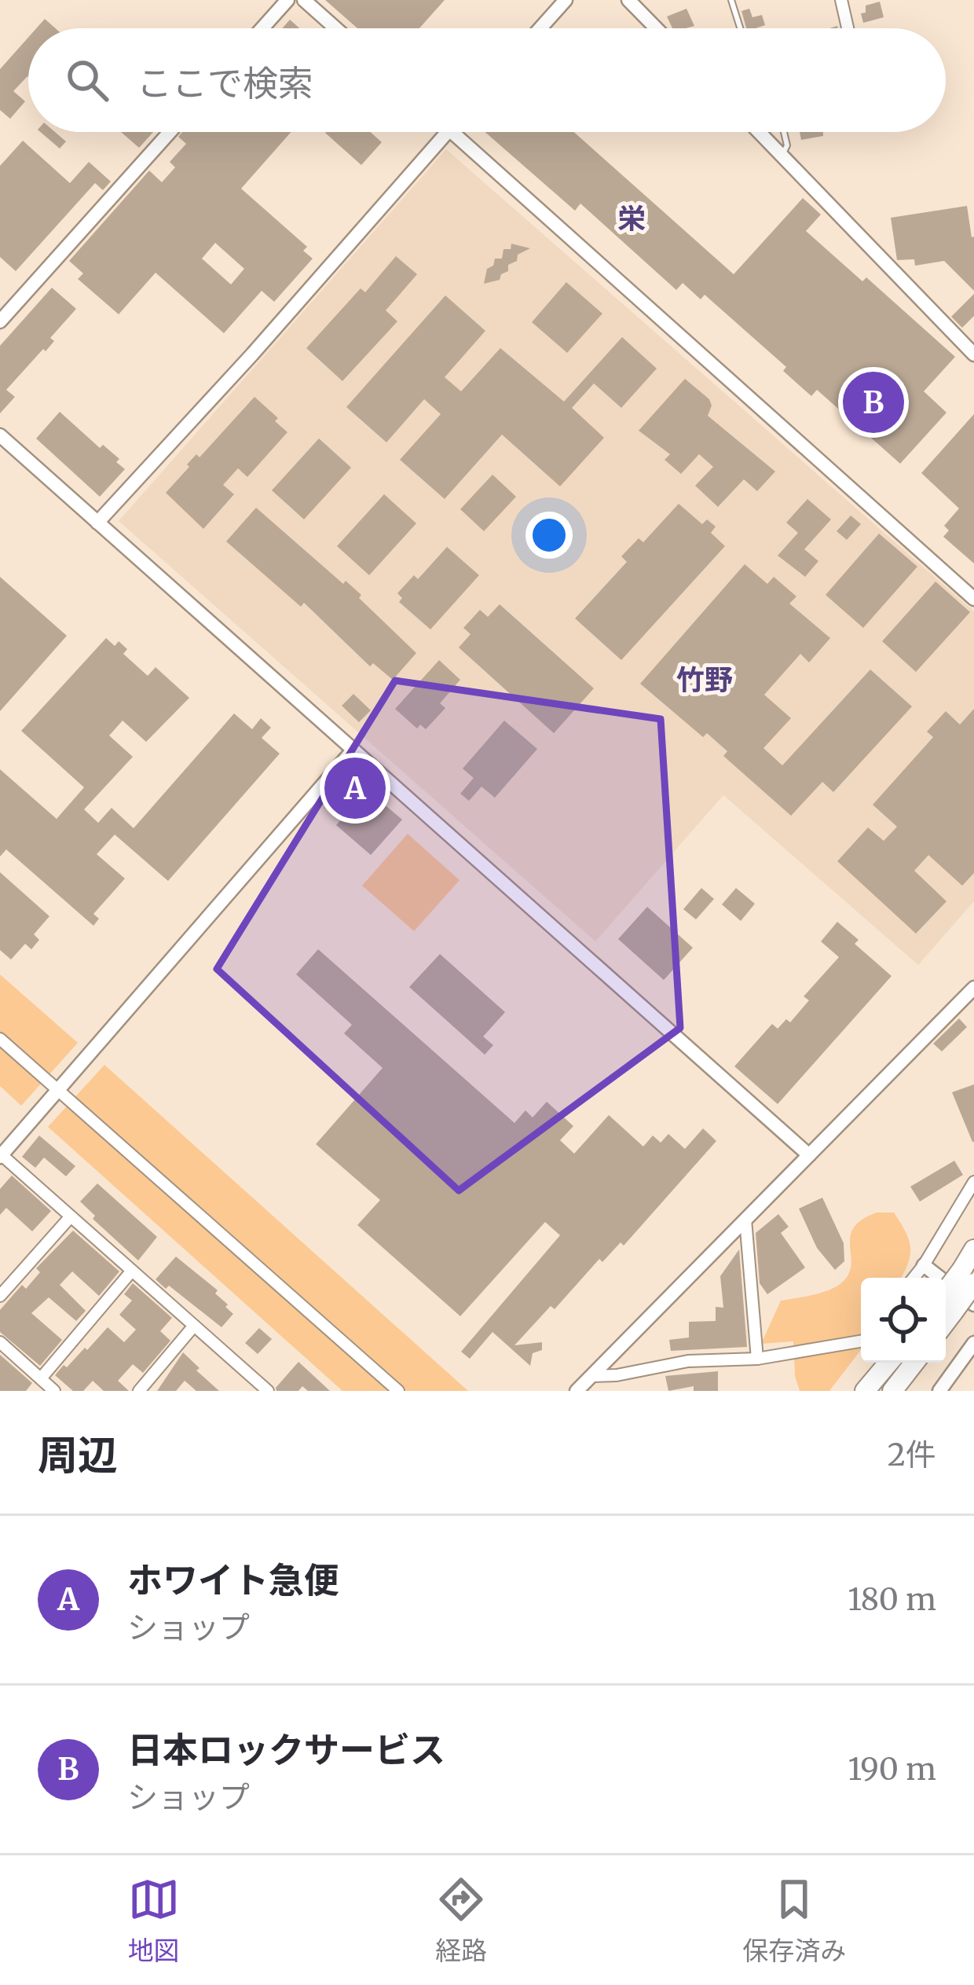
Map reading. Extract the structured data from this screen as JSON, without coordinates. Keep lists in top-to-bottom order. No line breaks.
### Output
{"districts":["栄","竹野"],"page":{"search":"ここで検索","pins":["B","A"],"heading":["周辺","2件"],"list":[{"mark":"A","name":"ホワイト急便","note":"ショップ","value":"180 m"},{"mark":"B","name":"日本ロックサービス","note":"ショップ","value":"190 m"}],"nav":["地図","経路","保存済み"]}}
